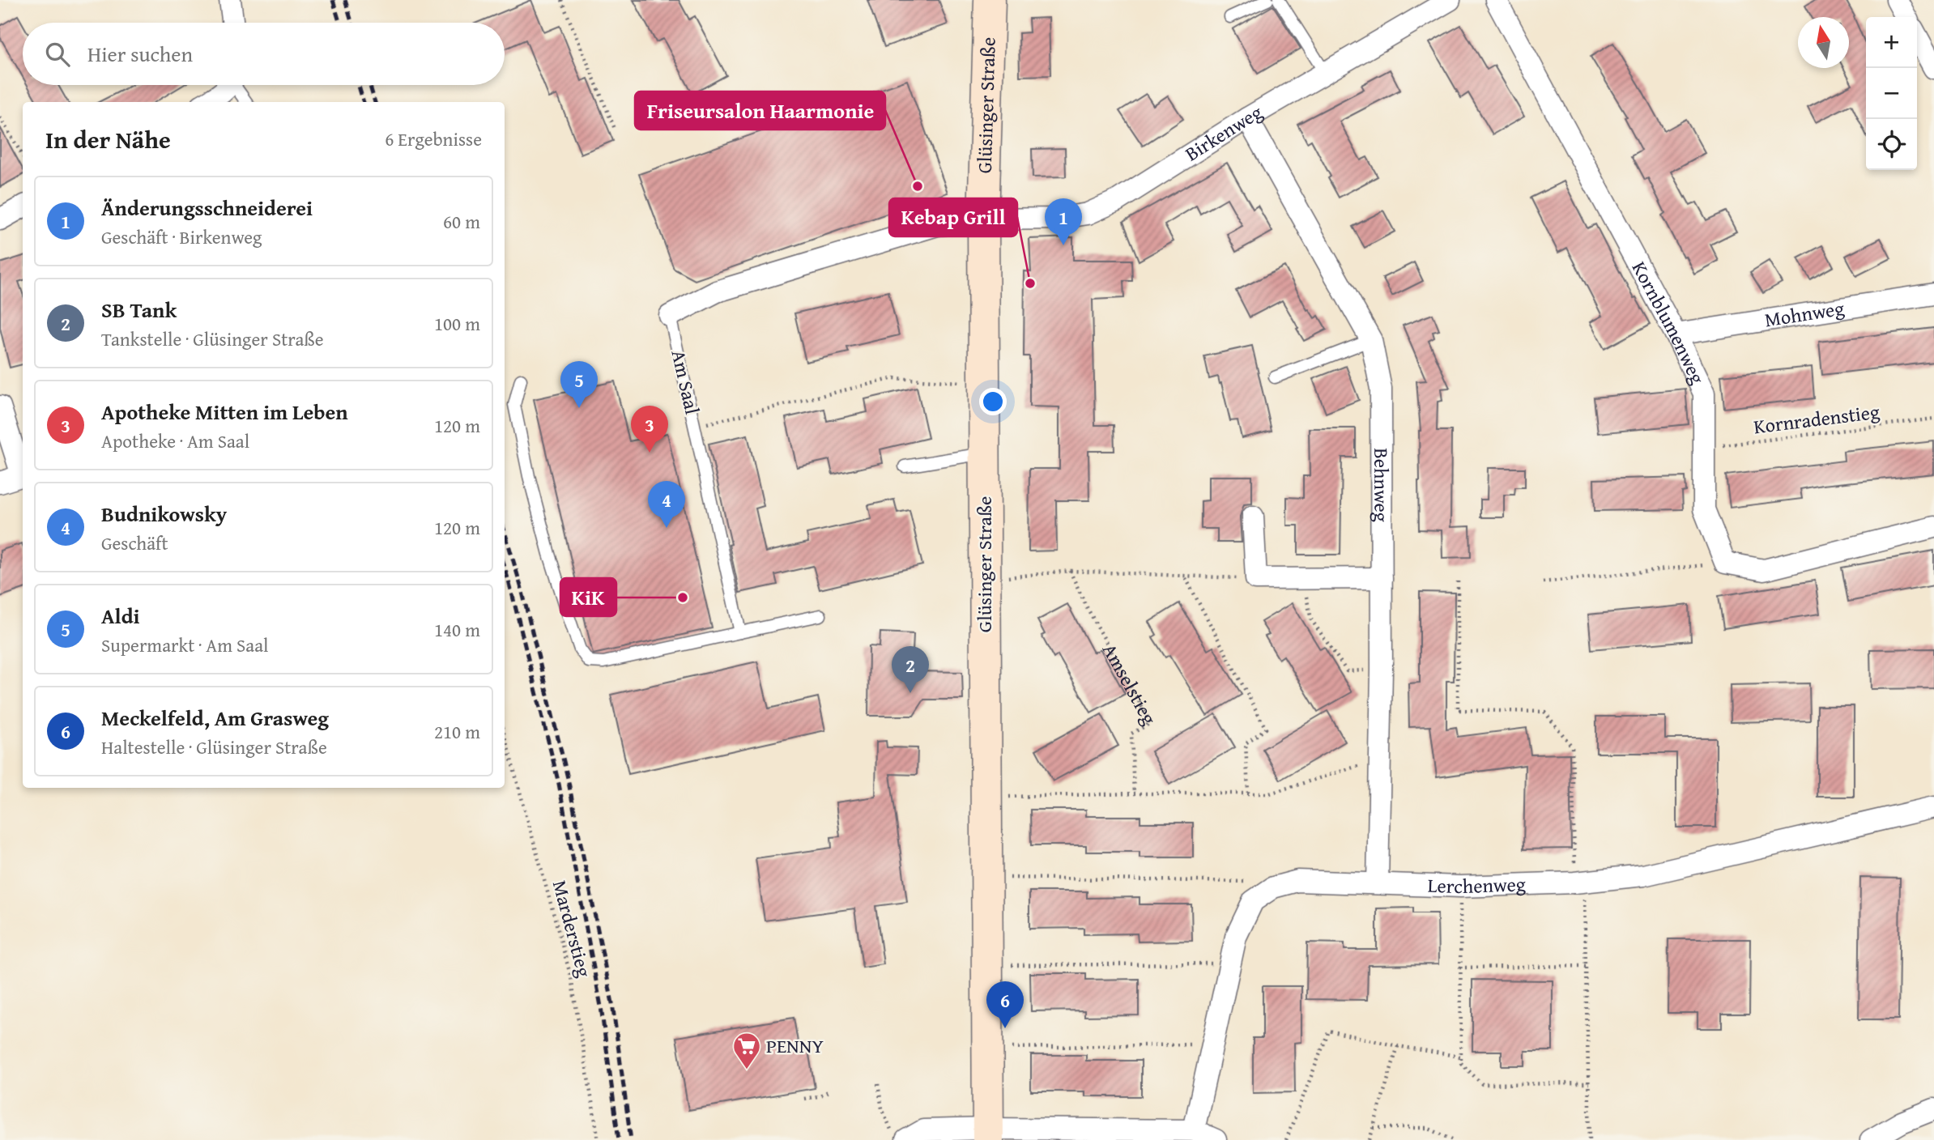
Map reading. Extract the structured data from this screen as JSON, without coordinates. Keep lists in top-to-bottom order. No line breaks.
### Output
{"streets":{"main road":["Glüsinger Straße"],"street":["Birkenweg","Mohnweg","Kornblumenweg","Am Saal","Behnweg","Lerchenweg"],"path":["Kornradenstieg","Amselstieg","Marderstieg"]},"crossings":[["Glüsinger Straße","Birkenweg"],["Glüsinger Straße","Am Saal"],["Birkenweg","Am Saal"],["Birkenweg","Behnweg"],["Mohnweg","Kornblumenweg"],["Kornblumenweg","Kornradenstieg"],["Behnweg","Lerchenweg"]],"places":{"other":["Friseursalon Haarmonie","Kebap Grill","KiK"],"supermarket":["PENNY"]},"north":"top","page":{"map_buttons":["+","−"],"search":"Hier suchen","heading":["In der Nähe","6 Ergebnisse"],"list":[{"mark":"1","name":"Änderungsschneiderei","note":"Geschäft · Birkenweg","value":"60 m"},{"mark":"2","name":"SB Tank","note":"Tankstelle · Glüsinger Straße","value":"100 m"},{"mark":"3","name":"Apotheke Mitten im Leben","note":"Apotheke · Am Saal","value":"120 m"},{"mark":"4","name":"Budnikowsky","note":"Geschäft","value":"120 m"},{"mark":"5","name":"Aldi","note":"Supermarkt · Am Saal","value":"140 m"},{"mark":"6","name":"Meckelfeld, Am Grasweg","note":"Haltestelle · Glüsinger Straße","value":"210 m"}],"pins":["1","5","3","4","2","6"]}}
